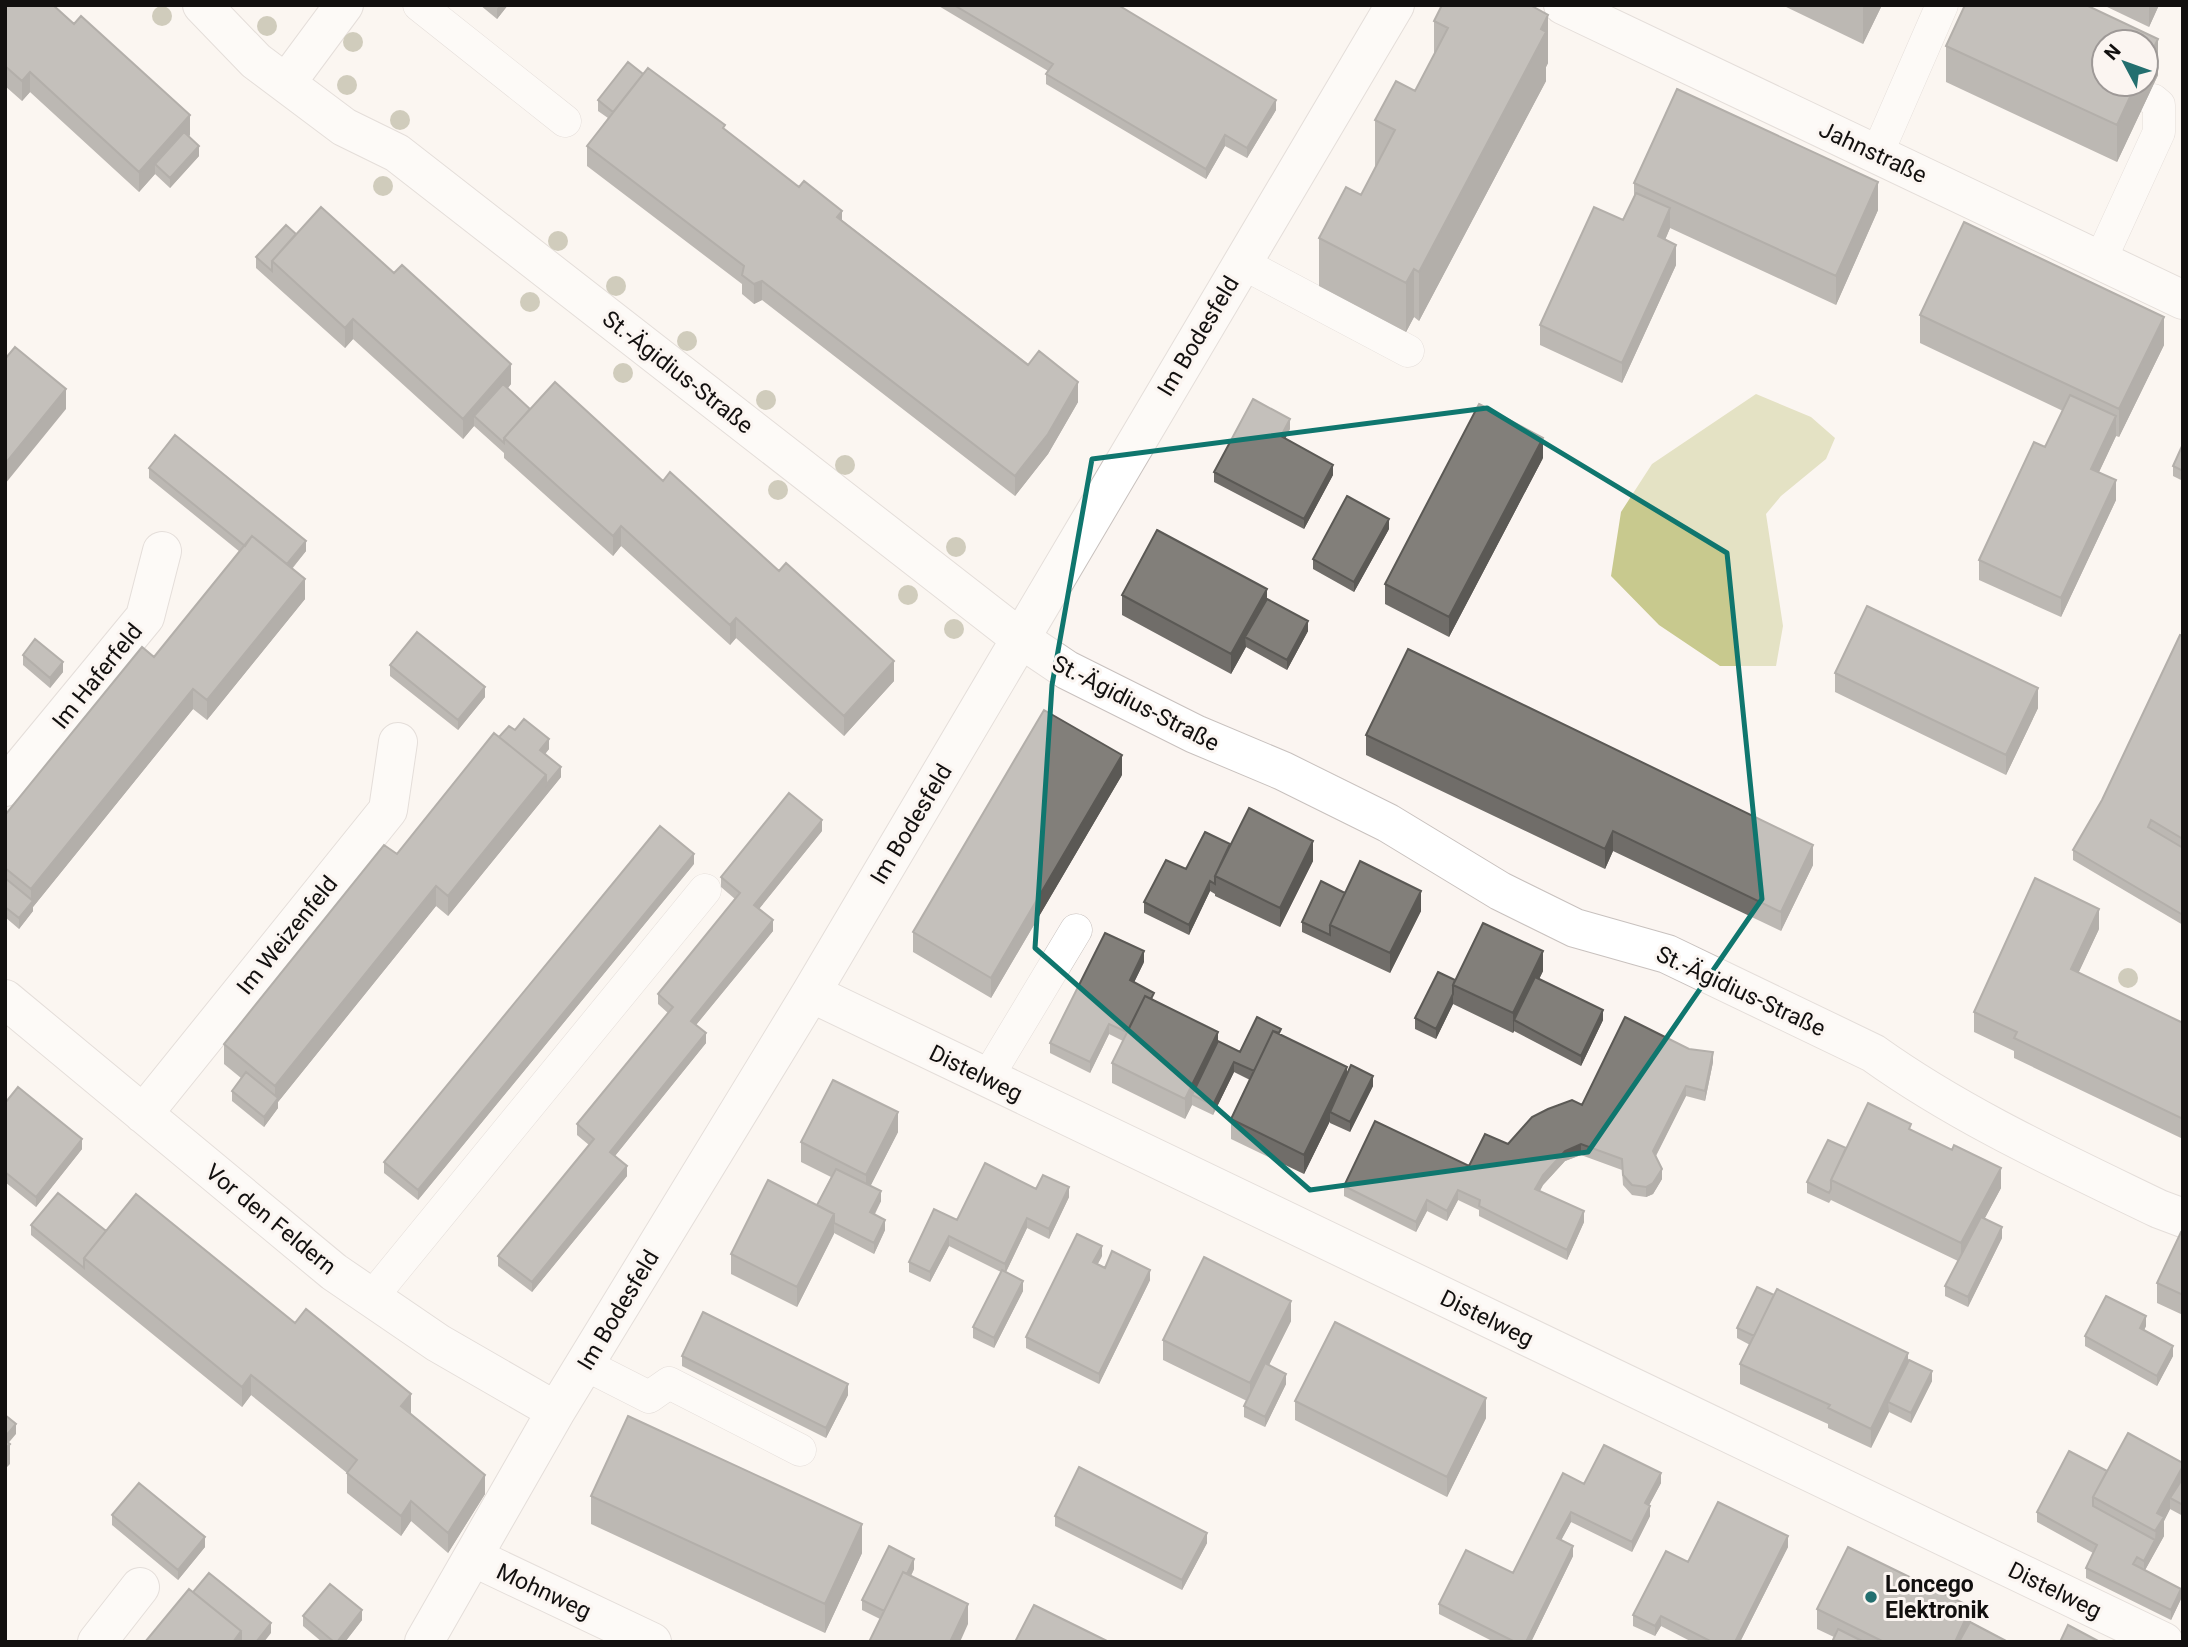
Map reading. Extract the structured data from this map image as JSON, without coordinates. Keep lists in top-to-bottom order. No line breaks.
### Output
{"streets":{"street":["Jahnstraße","Im Bodesfeld","St.-Ägidius-Straße","Im Haferfeld","Im Weizenfeld","Distelweg","Vor den Feldern","Mohnweg"]},"crossings":[["Im Bodesfeld","St.-Ägidius-Straße"],["Im Bodesfeld","Distelweg"],["Im Bodesfeld","Vor den Feldern"],["Im Bodesfeld","Mohnweg"],["Im Weizenfeld","Vor den Feldern"]],"places":["Loncego Elektronik"],"north":"top left"}
